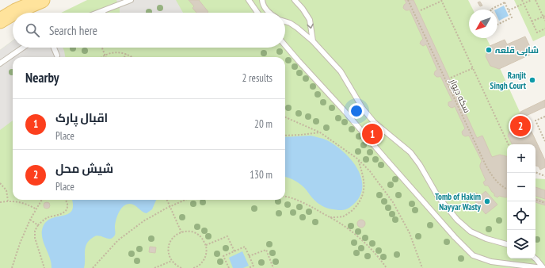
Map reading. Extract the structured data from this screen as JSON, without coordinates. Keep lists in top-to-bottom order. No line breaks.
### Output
{"streets":{"path":["سکه دیوار"]},"places":["شاہی قلعہ","Ranjit Singh Court","Tomb of Hakim Nayyar Wasty"],"north":"bottom left","page":{"search":"Search here","heading":["Nearby","2 results"],"list":[{"mark":"1","name":"اقبال پارک","note":"Place","value":"20 m"},{"mark":"2","name":"شیش محل","note":"Place","value":"130 m"}],"pins":["2","1"],"map_buttons":["+","−"]}}
